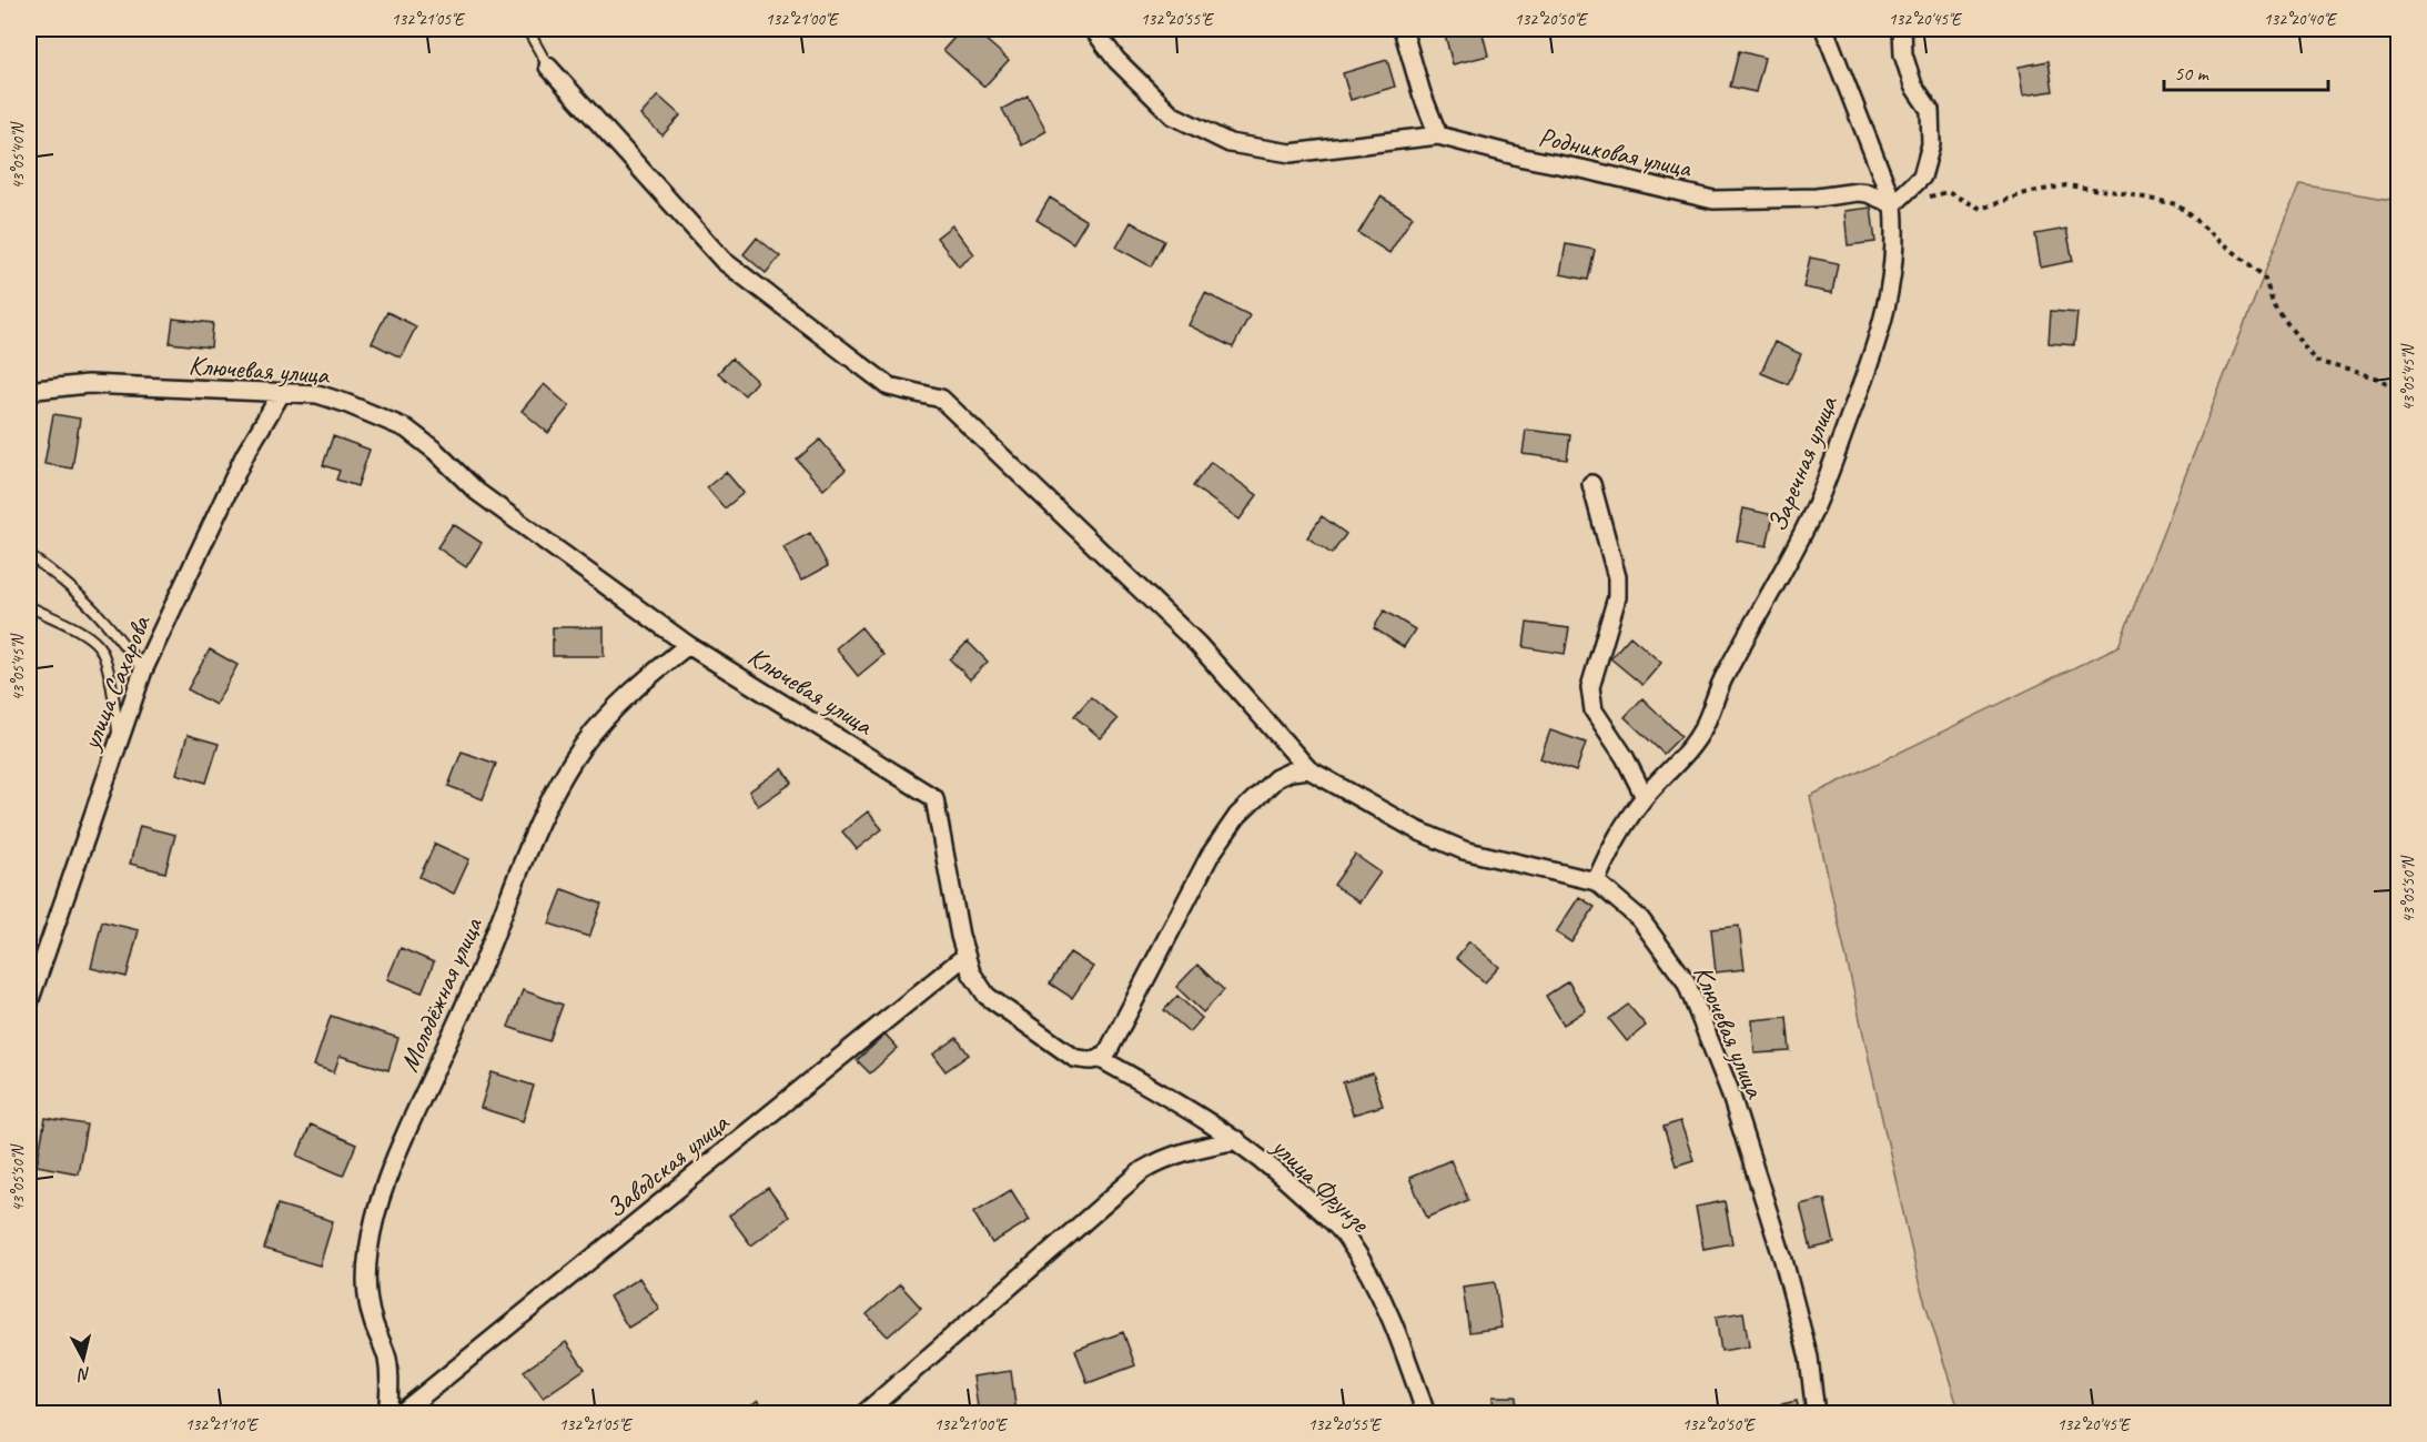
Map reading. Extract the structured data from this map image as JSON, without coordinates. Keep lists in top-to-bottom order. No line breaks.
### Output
{"streets":{"street":["Родниковая улица","Ключевая улица","Заречная улица","улица Сахарова","Молодёжная улица","Заводская улица","улица Фрунзе"]},"crossings":[["Родниковая улица","Заречная улица"],["Ключевая улица","Заречная улица"],["Ключевая улица","улица Сахарова"],["Ключевая улица","Молодёжная улица"],["Ключевая улица","Заводская улица"],["Ключевая улица","улица Фрунзе"]],"scale_bar":"50 m","north":"bottom","coordinates":["132°21'05\"E","132°21'00\"E","132°20'55\"E","132°20'50\"E","132°20'45\"E","132°20'40\"E","43°05'40\"N","43°05'45\"N","43°05'50\"N","132°21'10\"E"]}
